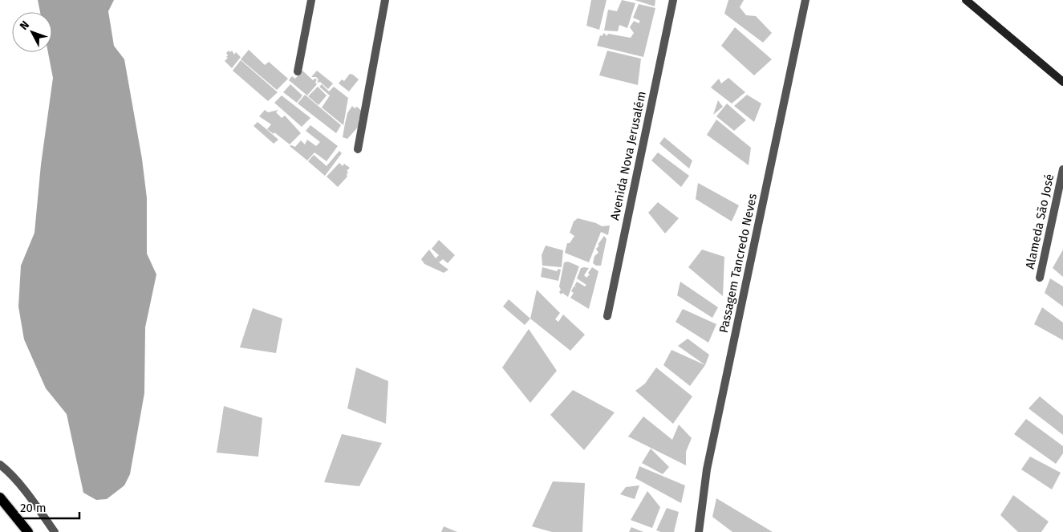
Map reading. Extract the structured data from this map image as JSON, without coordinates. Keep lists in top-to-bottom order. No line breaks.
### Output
{"streets":{"street":["Avenida Nova Jerusalém","Alameda São José","Passagem Tancredo Neves"]},"scale_bar":"20 m","north":"top left"}
